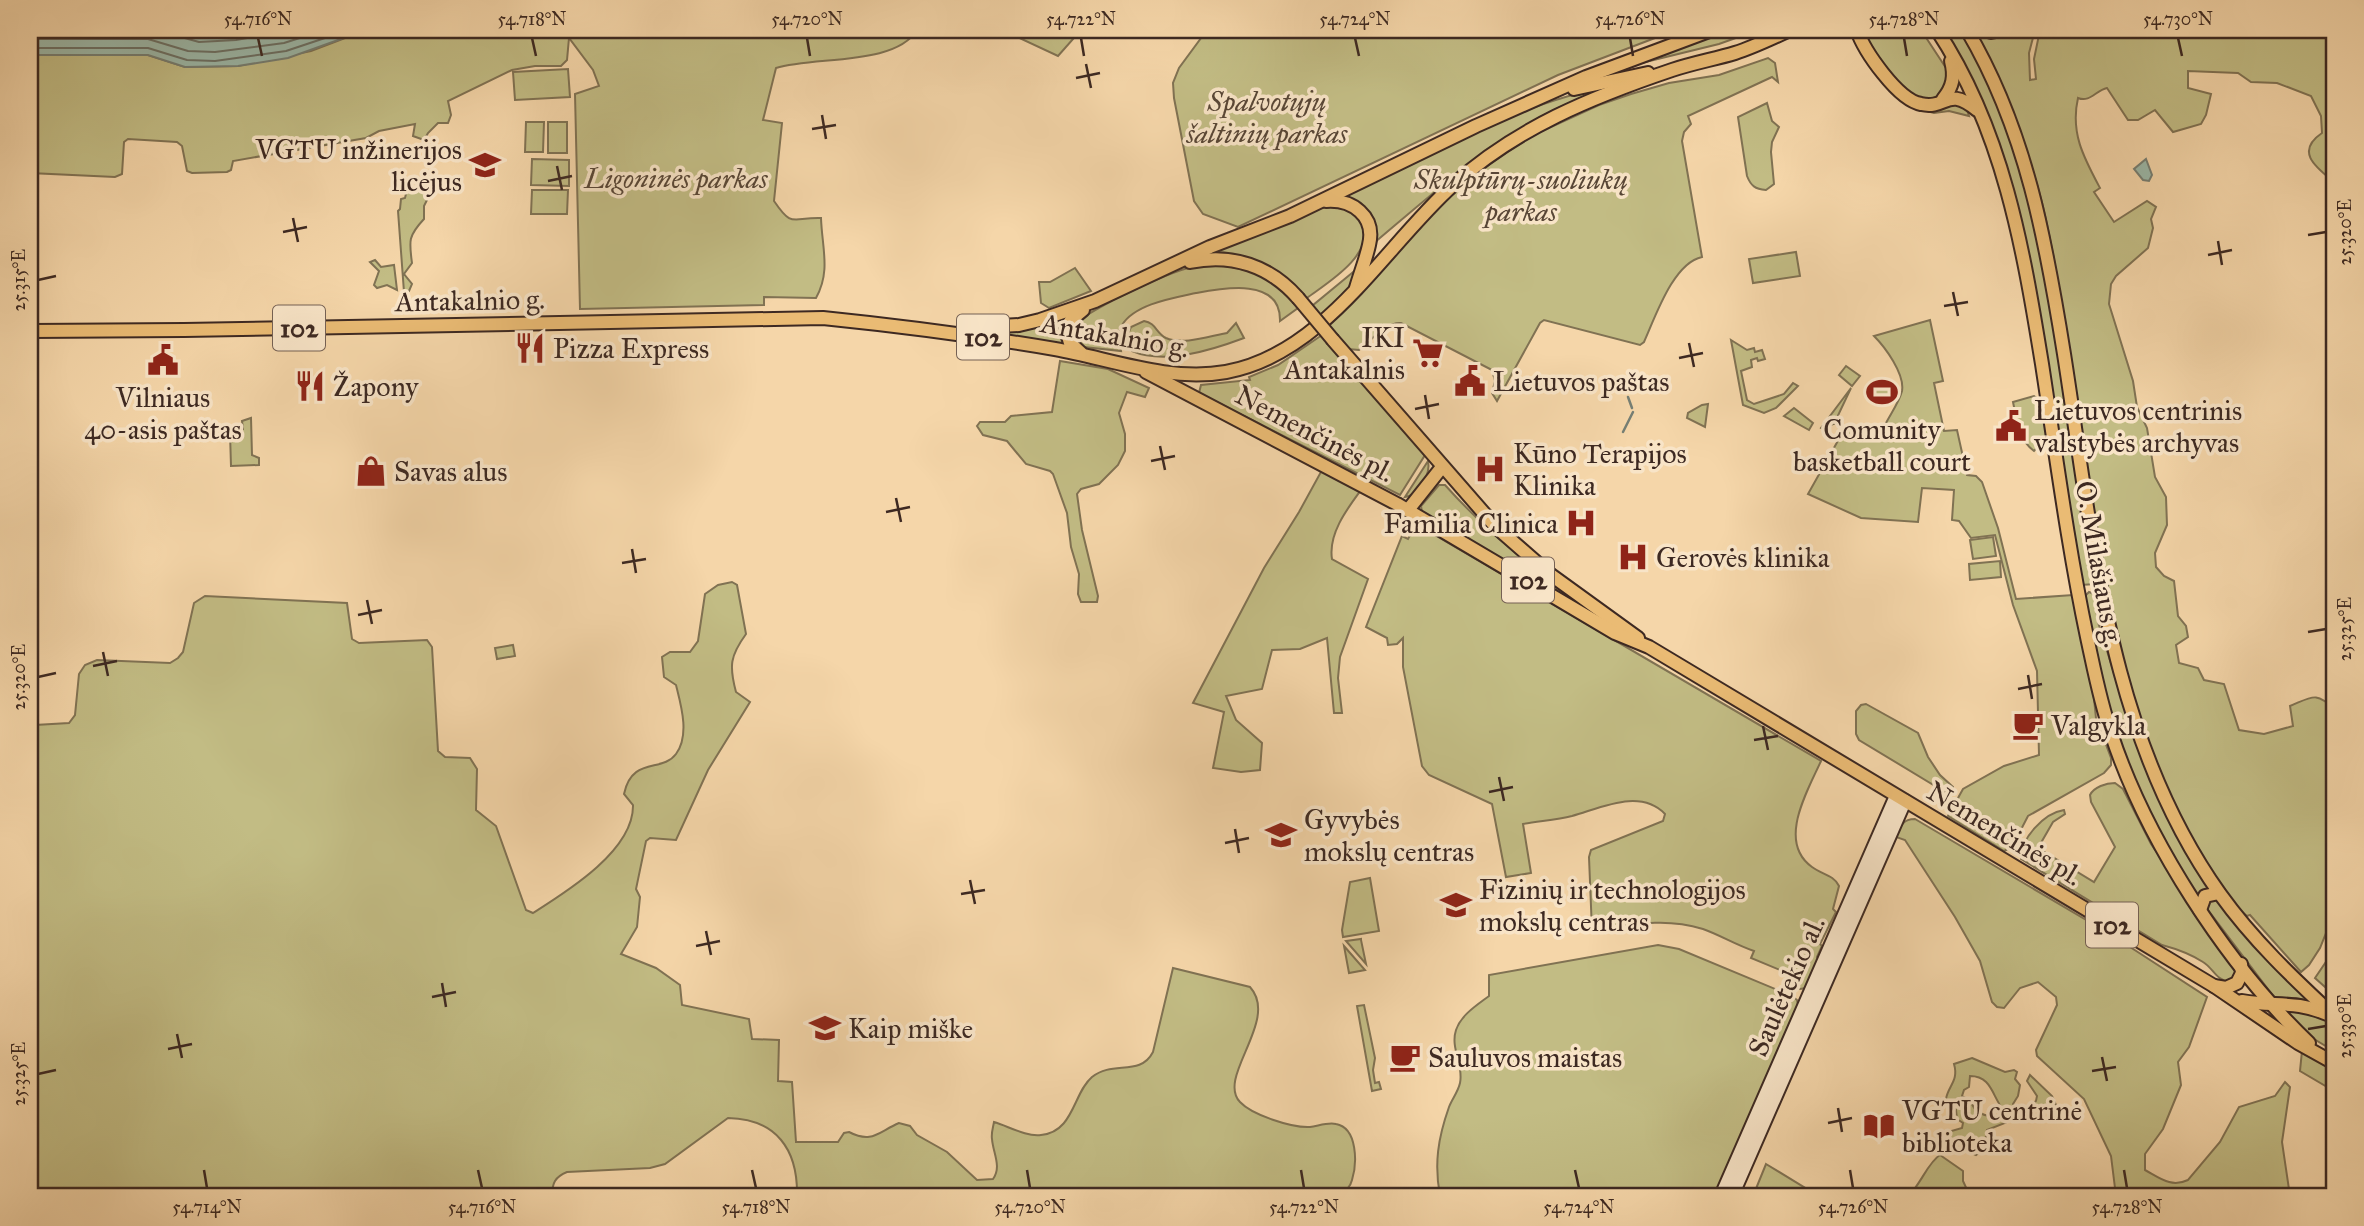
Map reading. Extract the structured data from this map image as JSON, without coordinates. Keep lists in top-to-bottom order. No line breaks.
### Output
{"streets":{"main road":["Antakalnio g.","102","Nemenčinės pl.","O. Milašiaus g.","Saulėtekio al."]},"crossings":[["Antakalnio g.","Nemenčinės pl."],["102","Nemenčinės pl."],["102","O. Milašiaus g."],["Nemenčinės pl.","O. Milašiaus g."],["Nemenčinės pl.","Saulėtekio al."]],"parks":["Spalvotųjų šaltinių parkas","Ligoninės parkas","Skulptūrų-suoliukų parkas"],"places":{"school or university":["VGTU inžinerijos licėjus","Gyvybės mokslų centras","Fizinių ir technologijos mokslų centras","Kaip miške"],"restaurant":["Pizza Express","Žapony"],"supermarket":["IKI Antakalnis"],"public building":["Vilniaus 40-asis paštas","Lietuvos paštas","Lietuvos centrinis valstybės archyvas"],"sports":["Comunity basketball court"],"hospital":["Kūno Terapijos Klinika","Familia Clinica","Gerovės klinika"],"shop":["Savas alus"],"cafe":["Valgykla","Sauluvos maistas"],"library":["VGTU centrinė biblioteka"]},"coordinates":["54.716°N","54.718°N","54.720°N","54.722°N","54.724°N","54.726°N","54.728°N","54.730°N","25.320°E","25.315°E","25.325°E","25.330°E","54.714°N"]}
